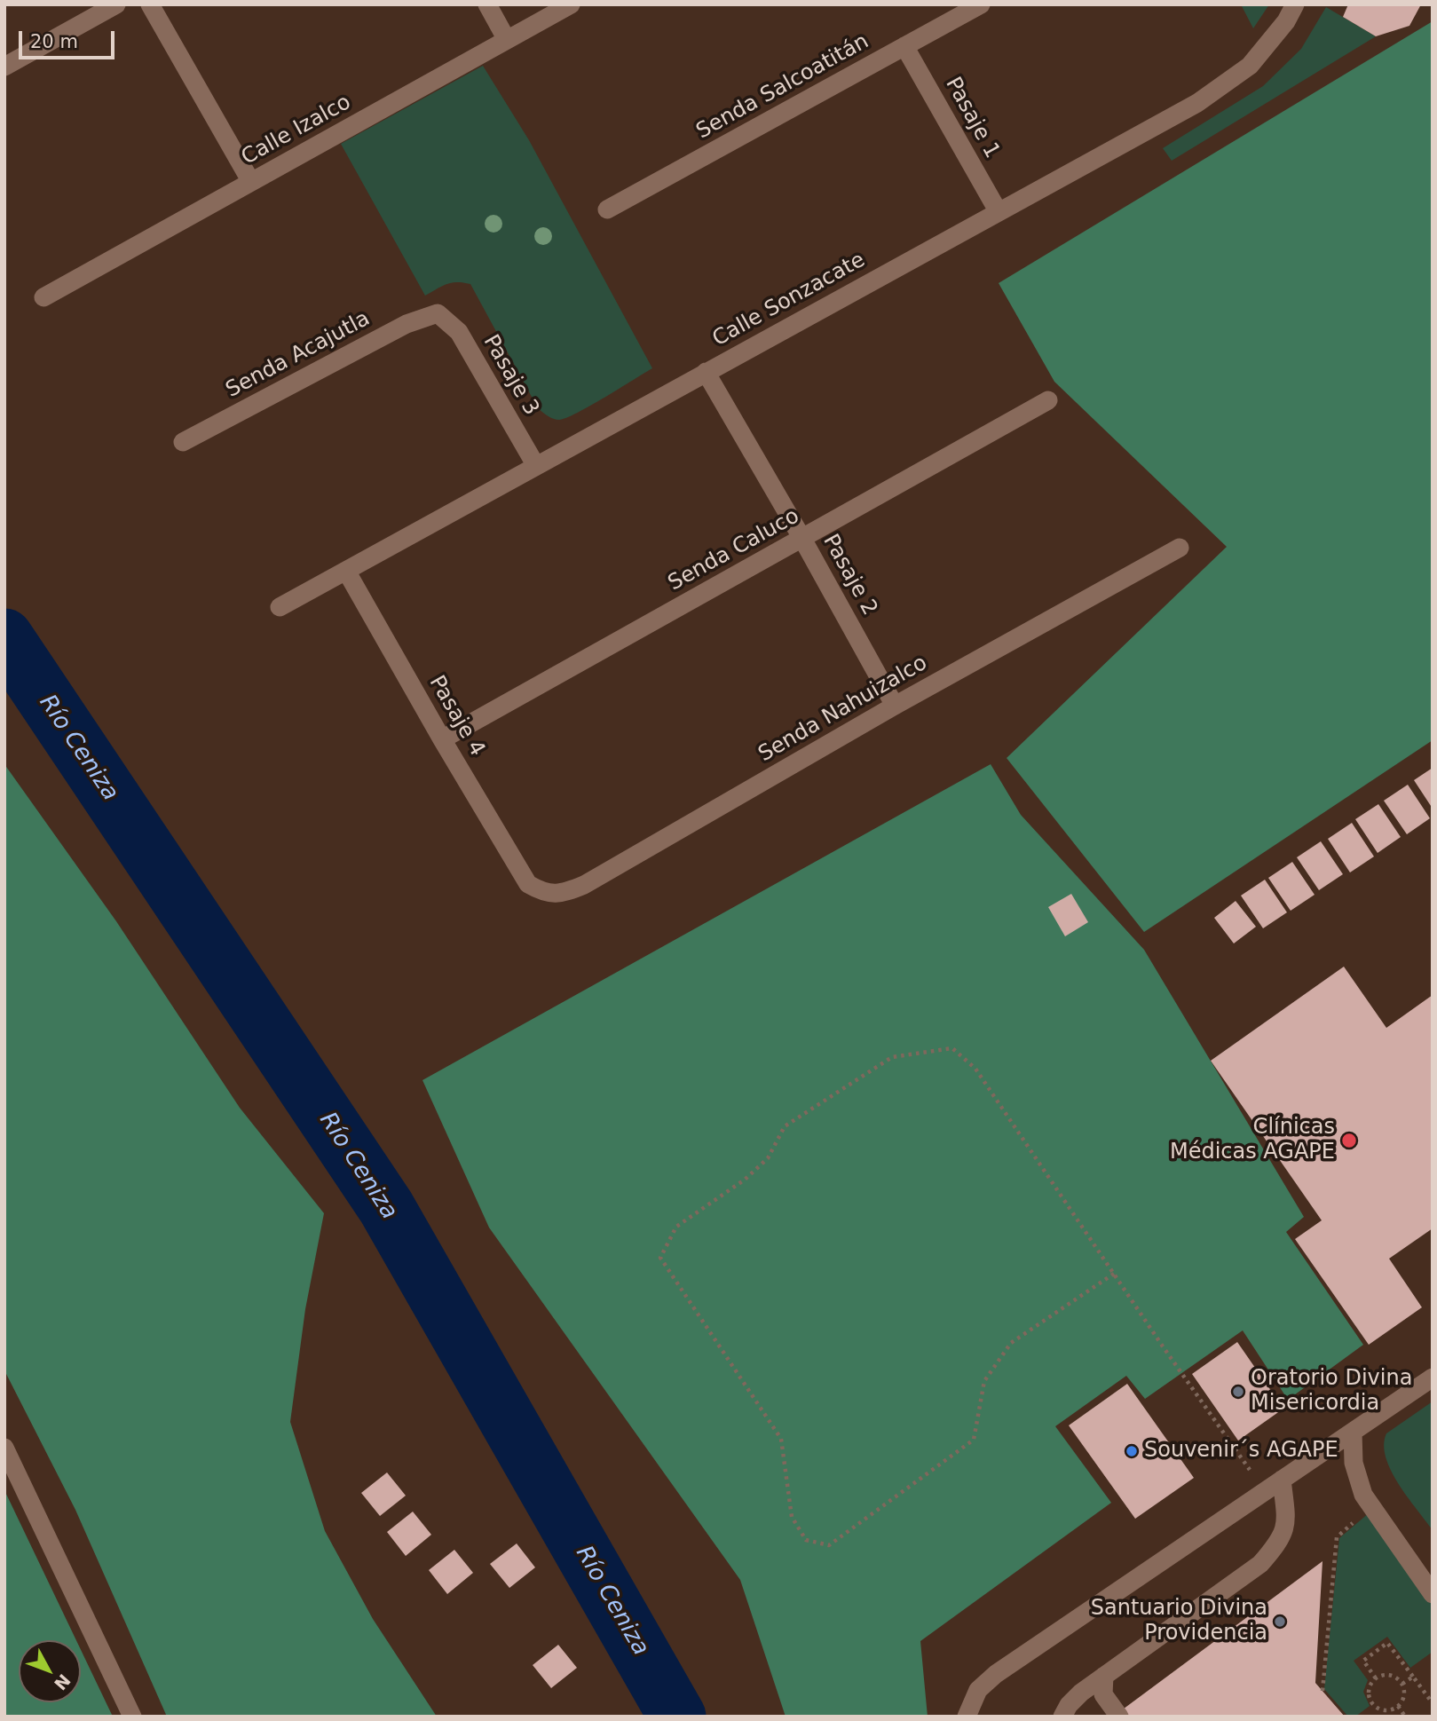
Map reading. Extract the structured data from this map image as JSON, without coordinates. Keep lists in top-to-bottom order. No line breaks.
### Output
{"streets":{"street":["Senda Salcoatitán","Pasaje 1","Calle Izalco","Calle Sonzacate","Senda Acajutla","Pasaje 3","Senda Caluco","Pasaje 2","Senda Nahuizalco","Pasaje 4"]},"crossings":[["Senda Salcoatitán","Pasaje 1"],["Pasaje 1","Calle Sonzacate"],["Calle Sonzacate","Pasaje 3"],["Calle Sonzacate","Pasaje 2"],["Calle Sonzacate","Pasaje 4"],["Senda Acajutla","Pasaje 3"],["Senda Caluco","Pasaje 2"],["Senda Caluco","Pasaje 4"],["Pasaje 2","Senda Nahuizalco"],["Senda Nahuizalco","Pasaje 4"]],"water":["Río Ceniza"],"places":["Clínicas Médicas AGAPE","Oratorio Divina Misericordia","Souvenir´s AGAPE","Santuario Divina Providencia"],"scale_bar":"20 m","north":"bottom right"}
